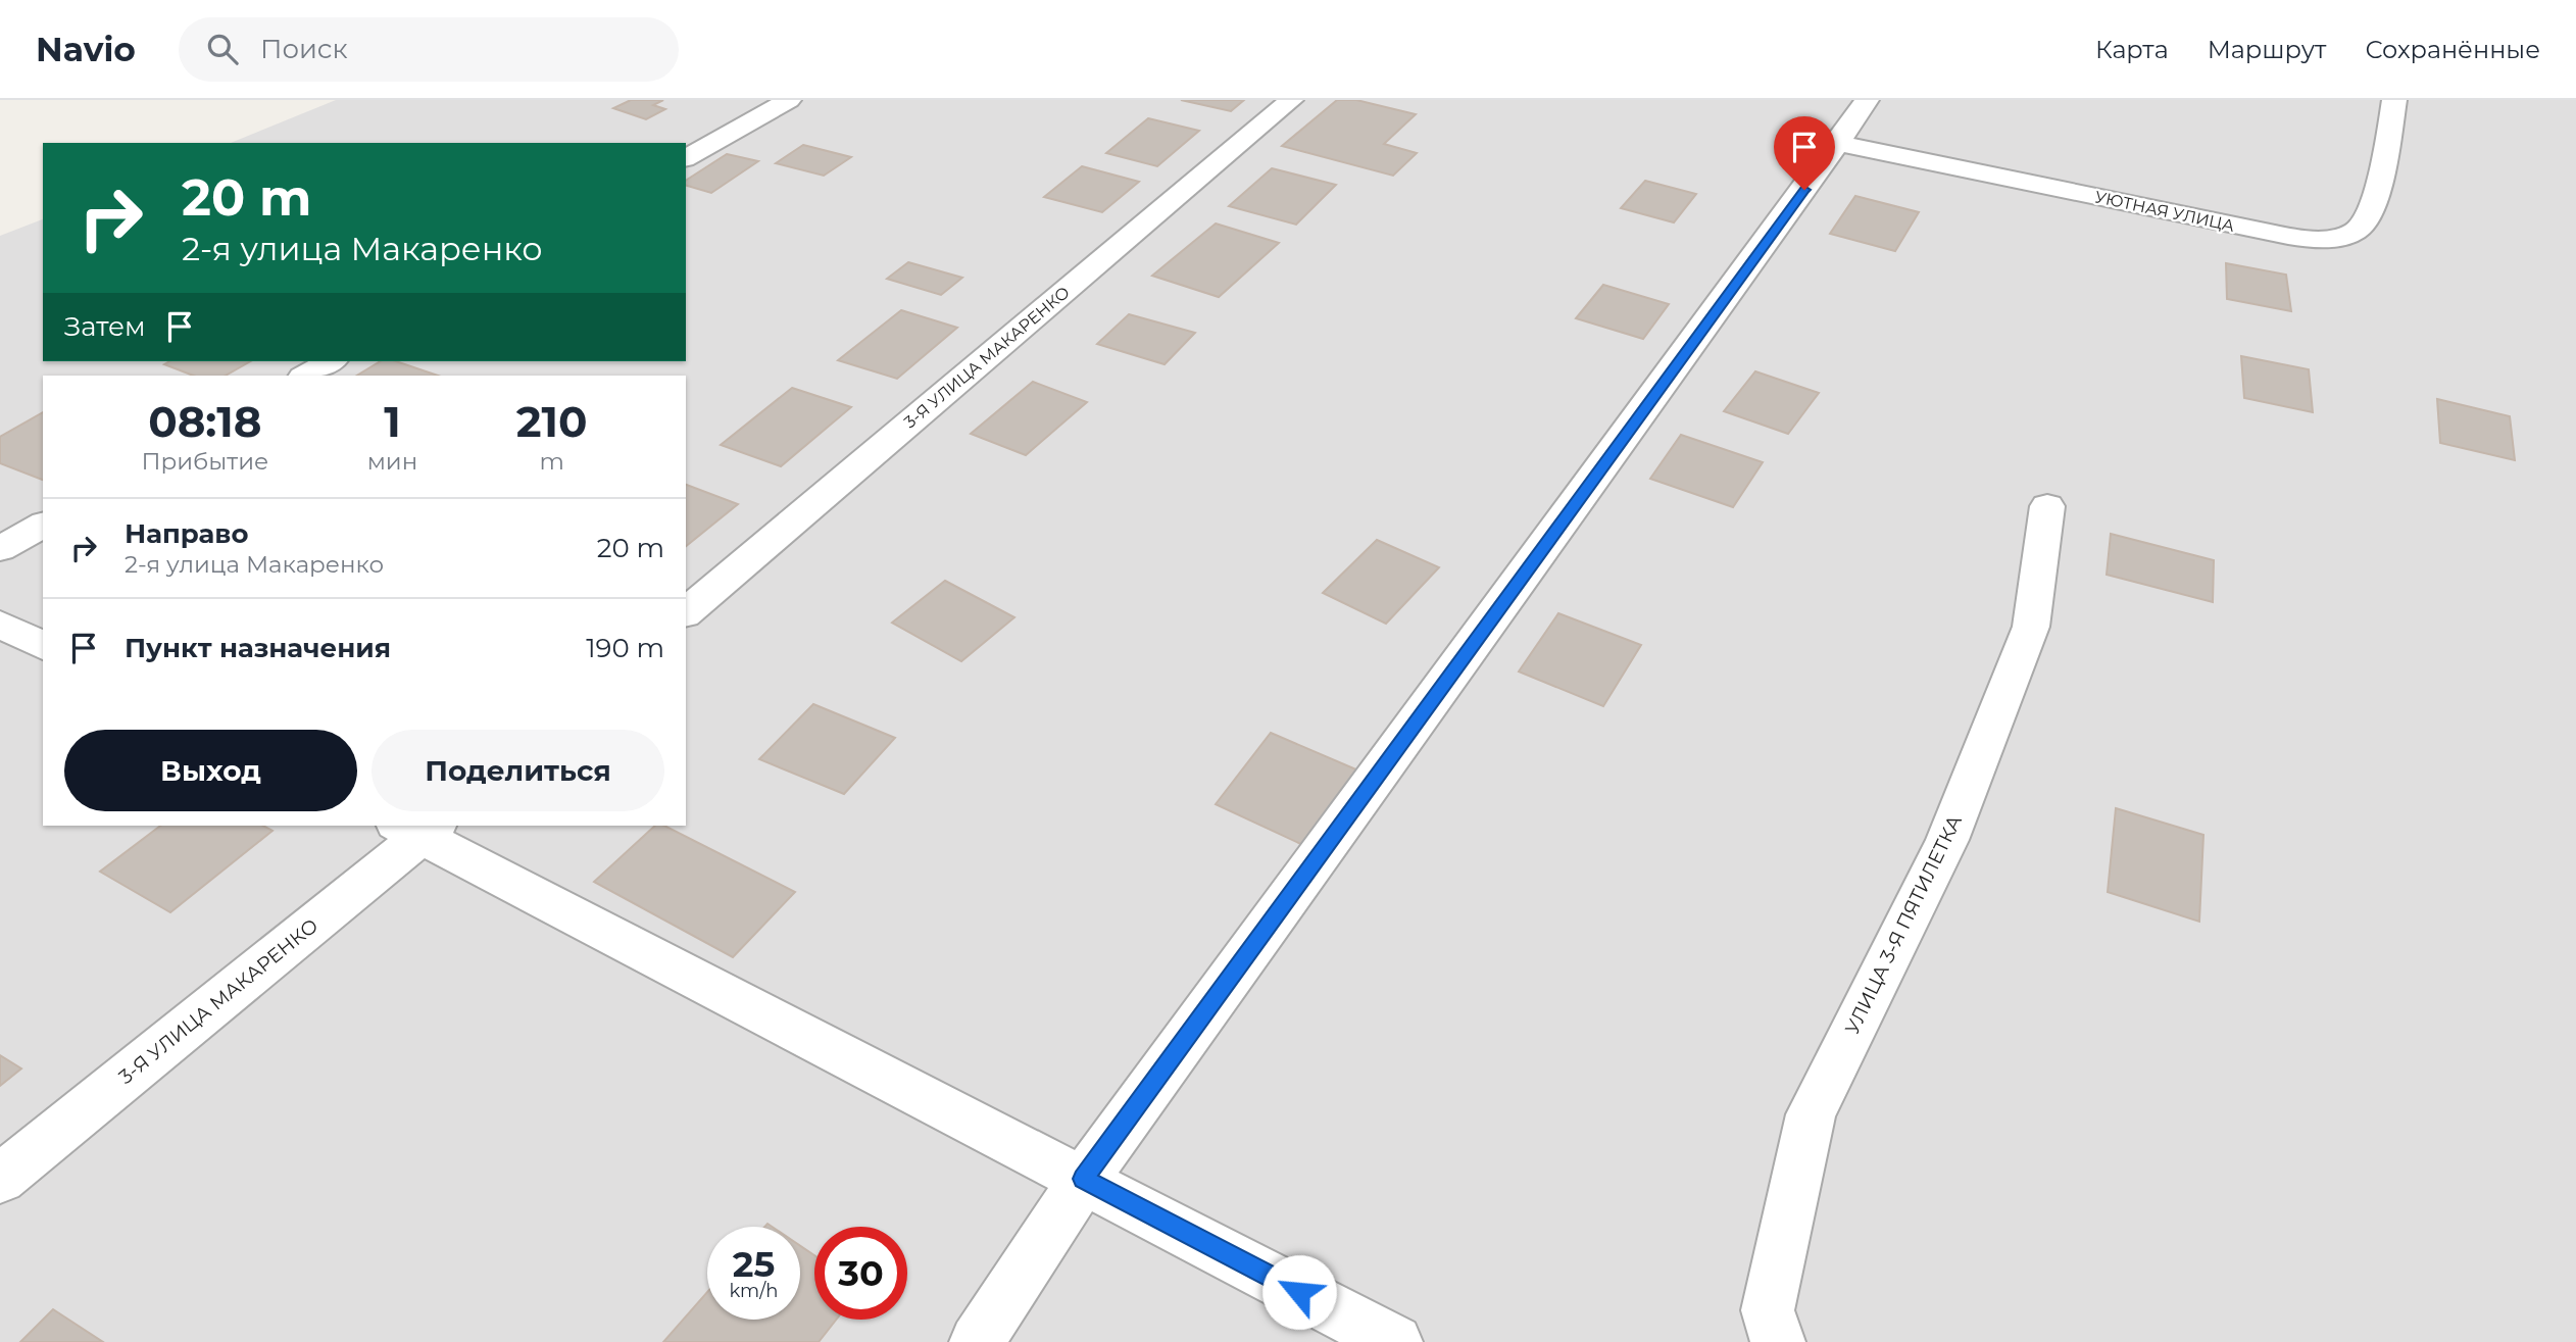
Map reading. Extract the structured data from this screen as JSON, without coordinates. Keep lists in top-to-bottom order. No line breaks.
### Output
{"streets":{"street":["УЮТНАЯ УЛИЦА","3-Я УЛИЦА МАКАРЕНКО","УЛИЦА 3-Я ПЯТИЛЕТКА"]},"page":{"header":"Navio","search":"Поиск","nav":["Карта","Маршрут","Сохранённые"],"turn":["20 m","2-я улица Макаренко"],"then":"Затем","eta":["08:18","Прибытие","1","мин","210","m"],"list":[{"name":"Направо","note":"2-я улица Макаренко","value":"20 m"},{"name":"Пункт назначения","value":"190 m"}],"buttons":["Выход","Поделиться"],"speed":"25 km/h","limit":"30"}}
